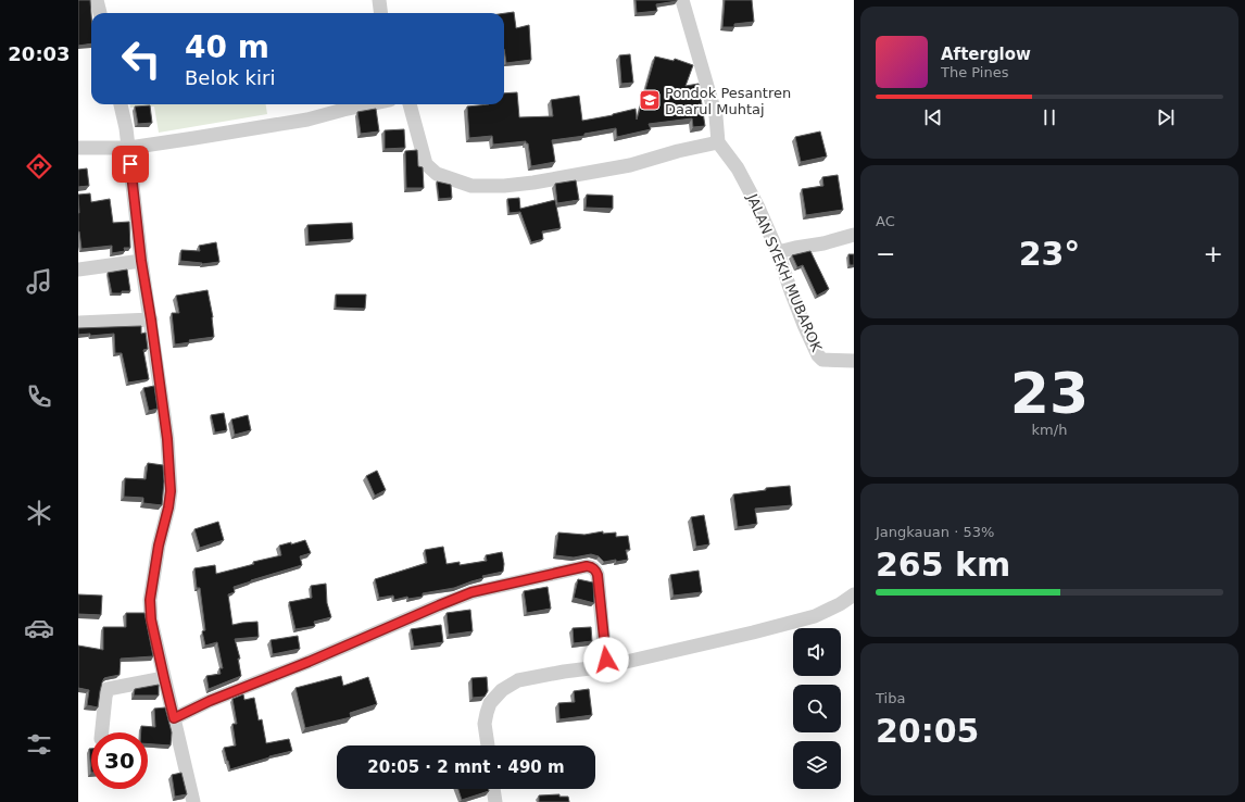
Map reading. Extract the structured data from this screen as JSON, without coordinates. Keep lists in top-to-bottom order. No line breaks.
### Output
{"streets":{"street":["JALAN SYEKH MUBAROK"]},"places":{"school or university":["Pondok Pesantren Daarul Muhtaj"]},"page":{"tabs":"20:03","turn":["40 m","Belok kiri"],"song":["Afterglow","The Pines"],"tile":["AC",["23","km/h"],["Jangkauan · 53%","265 km"],["Tiba","20:05"]],"heat":["−","23°","+"],"limit":"30","trip":"20:05 · 2 mnt · 490 m"}}
